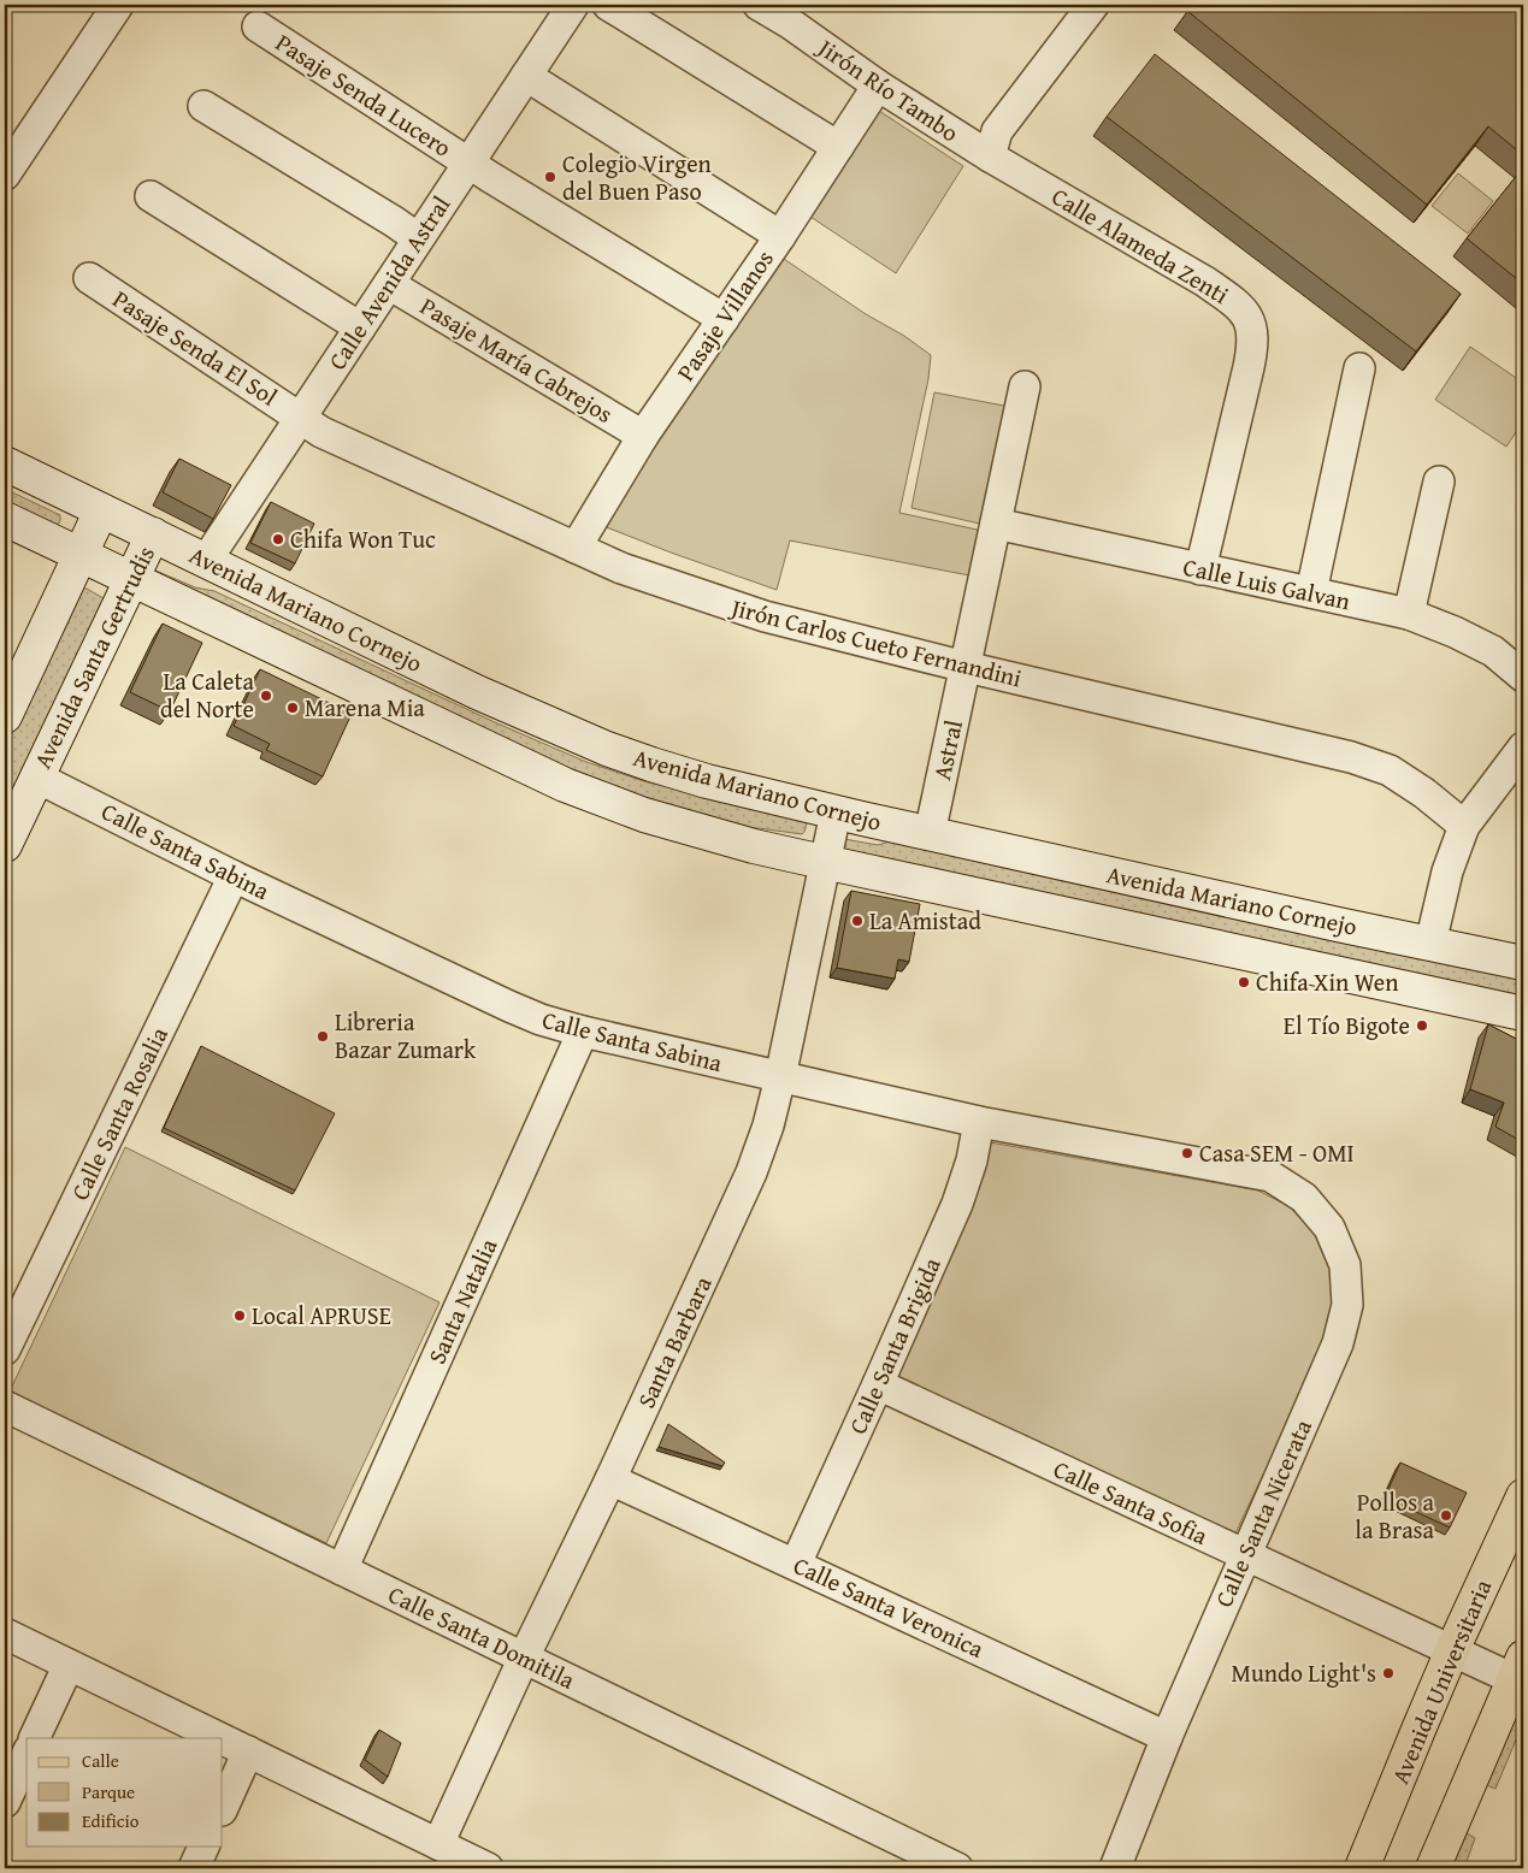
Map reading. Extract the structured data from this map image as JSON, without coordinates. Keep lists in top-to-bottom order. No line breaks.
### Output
{"streets":{"main road":["Avenida Mariano Cornejo","Avenida Santa Gertrudis","Avenida Universitaria"],"street":["Jirón Río Tambo","Pasaje Senda Lucero","Calle Alameda Zenti","Calle Avenida Astral","Pasaje Villanos","Pasaje Senda El Sol","Pasaje María Cabrejos","Calle Luis Galvan","Jirón Carlos Cueto Fernandini","Astral","Calle Santa Sabina","Calle Santa Rosalia","Santa Natalia","Santa Barbara","Calle Santa Brigida","Calle Santa Sofia","Calle Santa Nicerata","Calle Santa Veronica","Calle Santa Domitila"]},"crossings":[["Jirón Río Tambo","Calle Alameda Zenti"],["Jirón Río Tambo","Pasaje Villanos"],["Pasaje Senda Lucero","Calle Avenida Astral"],["Pasaje Senda Lucero","Pasaje Villanos"],["Calle Alameda Zenti","Calle Luis Galvan"],["Calle Avenida Astral","Pasaje Senda El Sol"],["Calle Avenida Astral","Pasaje María Cabrejos"],["Calle Avenida Astral","Avenida Mariano Cornejo"],["Calle Avenida Astral","Jirón Carlos Cueto Fernandini"],["Pasaje Villanos","Pasaje María Cabrejos"],["Pasaje Villanos","Jirón Carlos Cueto Fernandini"],["Pasaje Senda El Sol","Jirón Carlos Cueto Fernandini"],["Calle Luis Galvan","Astral"],["Avenida Mariano Cornejo","Avenida Santa Gertrudis"],["Avenida Mariano Cornejo","Astral"],["Avenida Mariano Cornejo","Santa Barbara"],["Jirón Carlos Cueto Fernandini","Astral"],["Avenida Santa Gertrudis","Calle Santa Sabina"],["Calle Santa Sabina","Calle Santa Rosalia"],["Calle Santa Sabina","Santa Natalia"],["Calle Santa Sabina","Santa Barbara"],["Calle Santa Sabina","Calle Santa Brigida"],["Calle Santa Sabina","Calle Santa Nicerata"],["Santa Natalia","Calle Santa Domitila"],["Santa Barbara","Calle Santa Veronica"],["Santa Barbara","Calle Santa Domitila"],["Calle Santa Brigida","Calle Santa Sofia"],["Calle Santa Brigida","Calle Santa Veronica"],["Calle Santa Sofia","Calle Santa Nicerata"],["Calle Santa Sofia","Avenida Universitaria"],["Calle Santa Nicerata","Calle Santa Veronica"]],"places":["Colegio Virgen del Buen Paso","Chifa Won Tuc","La Caleta del Norte","Marena Mia","La Amistad","Chifa Xin Wen","El Tío Bigote","Libreria Bazar Zumark","Casa SEM - OMI","Local APRUSE","Pollos a la Brasa","Mundo Light's"],"legend":["Calle","Parque","Edificio"]}
